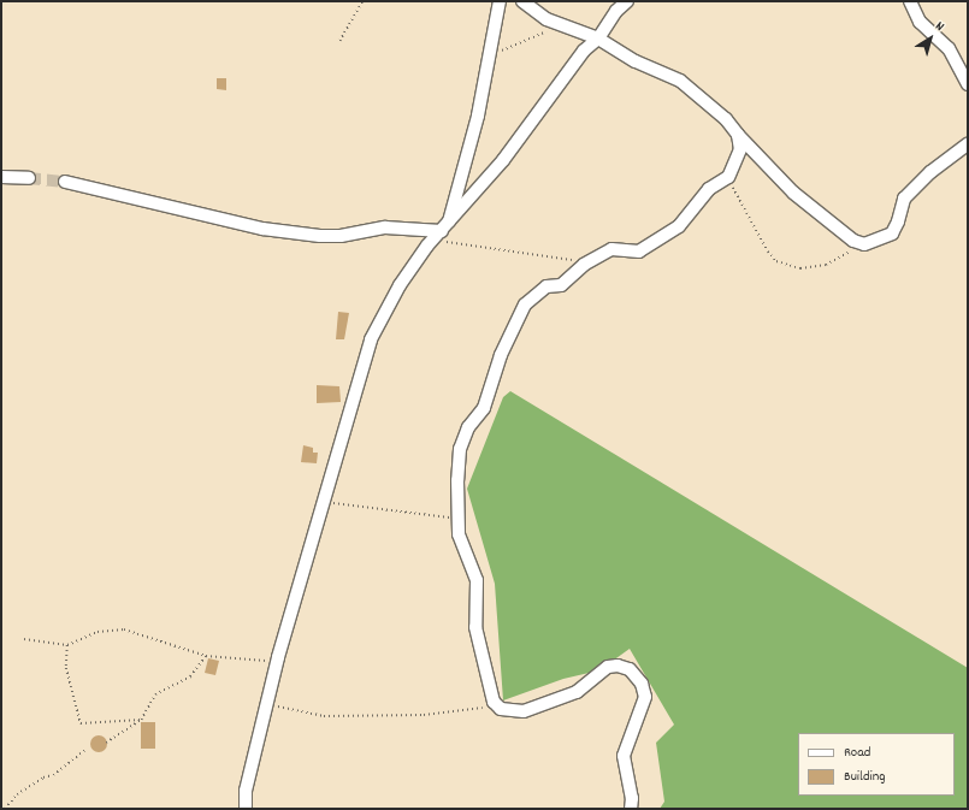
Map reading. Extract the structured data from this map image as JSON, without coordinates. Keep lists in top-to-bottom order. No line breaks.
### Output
{"legend":["Road","Building"],"north":"top right"}
